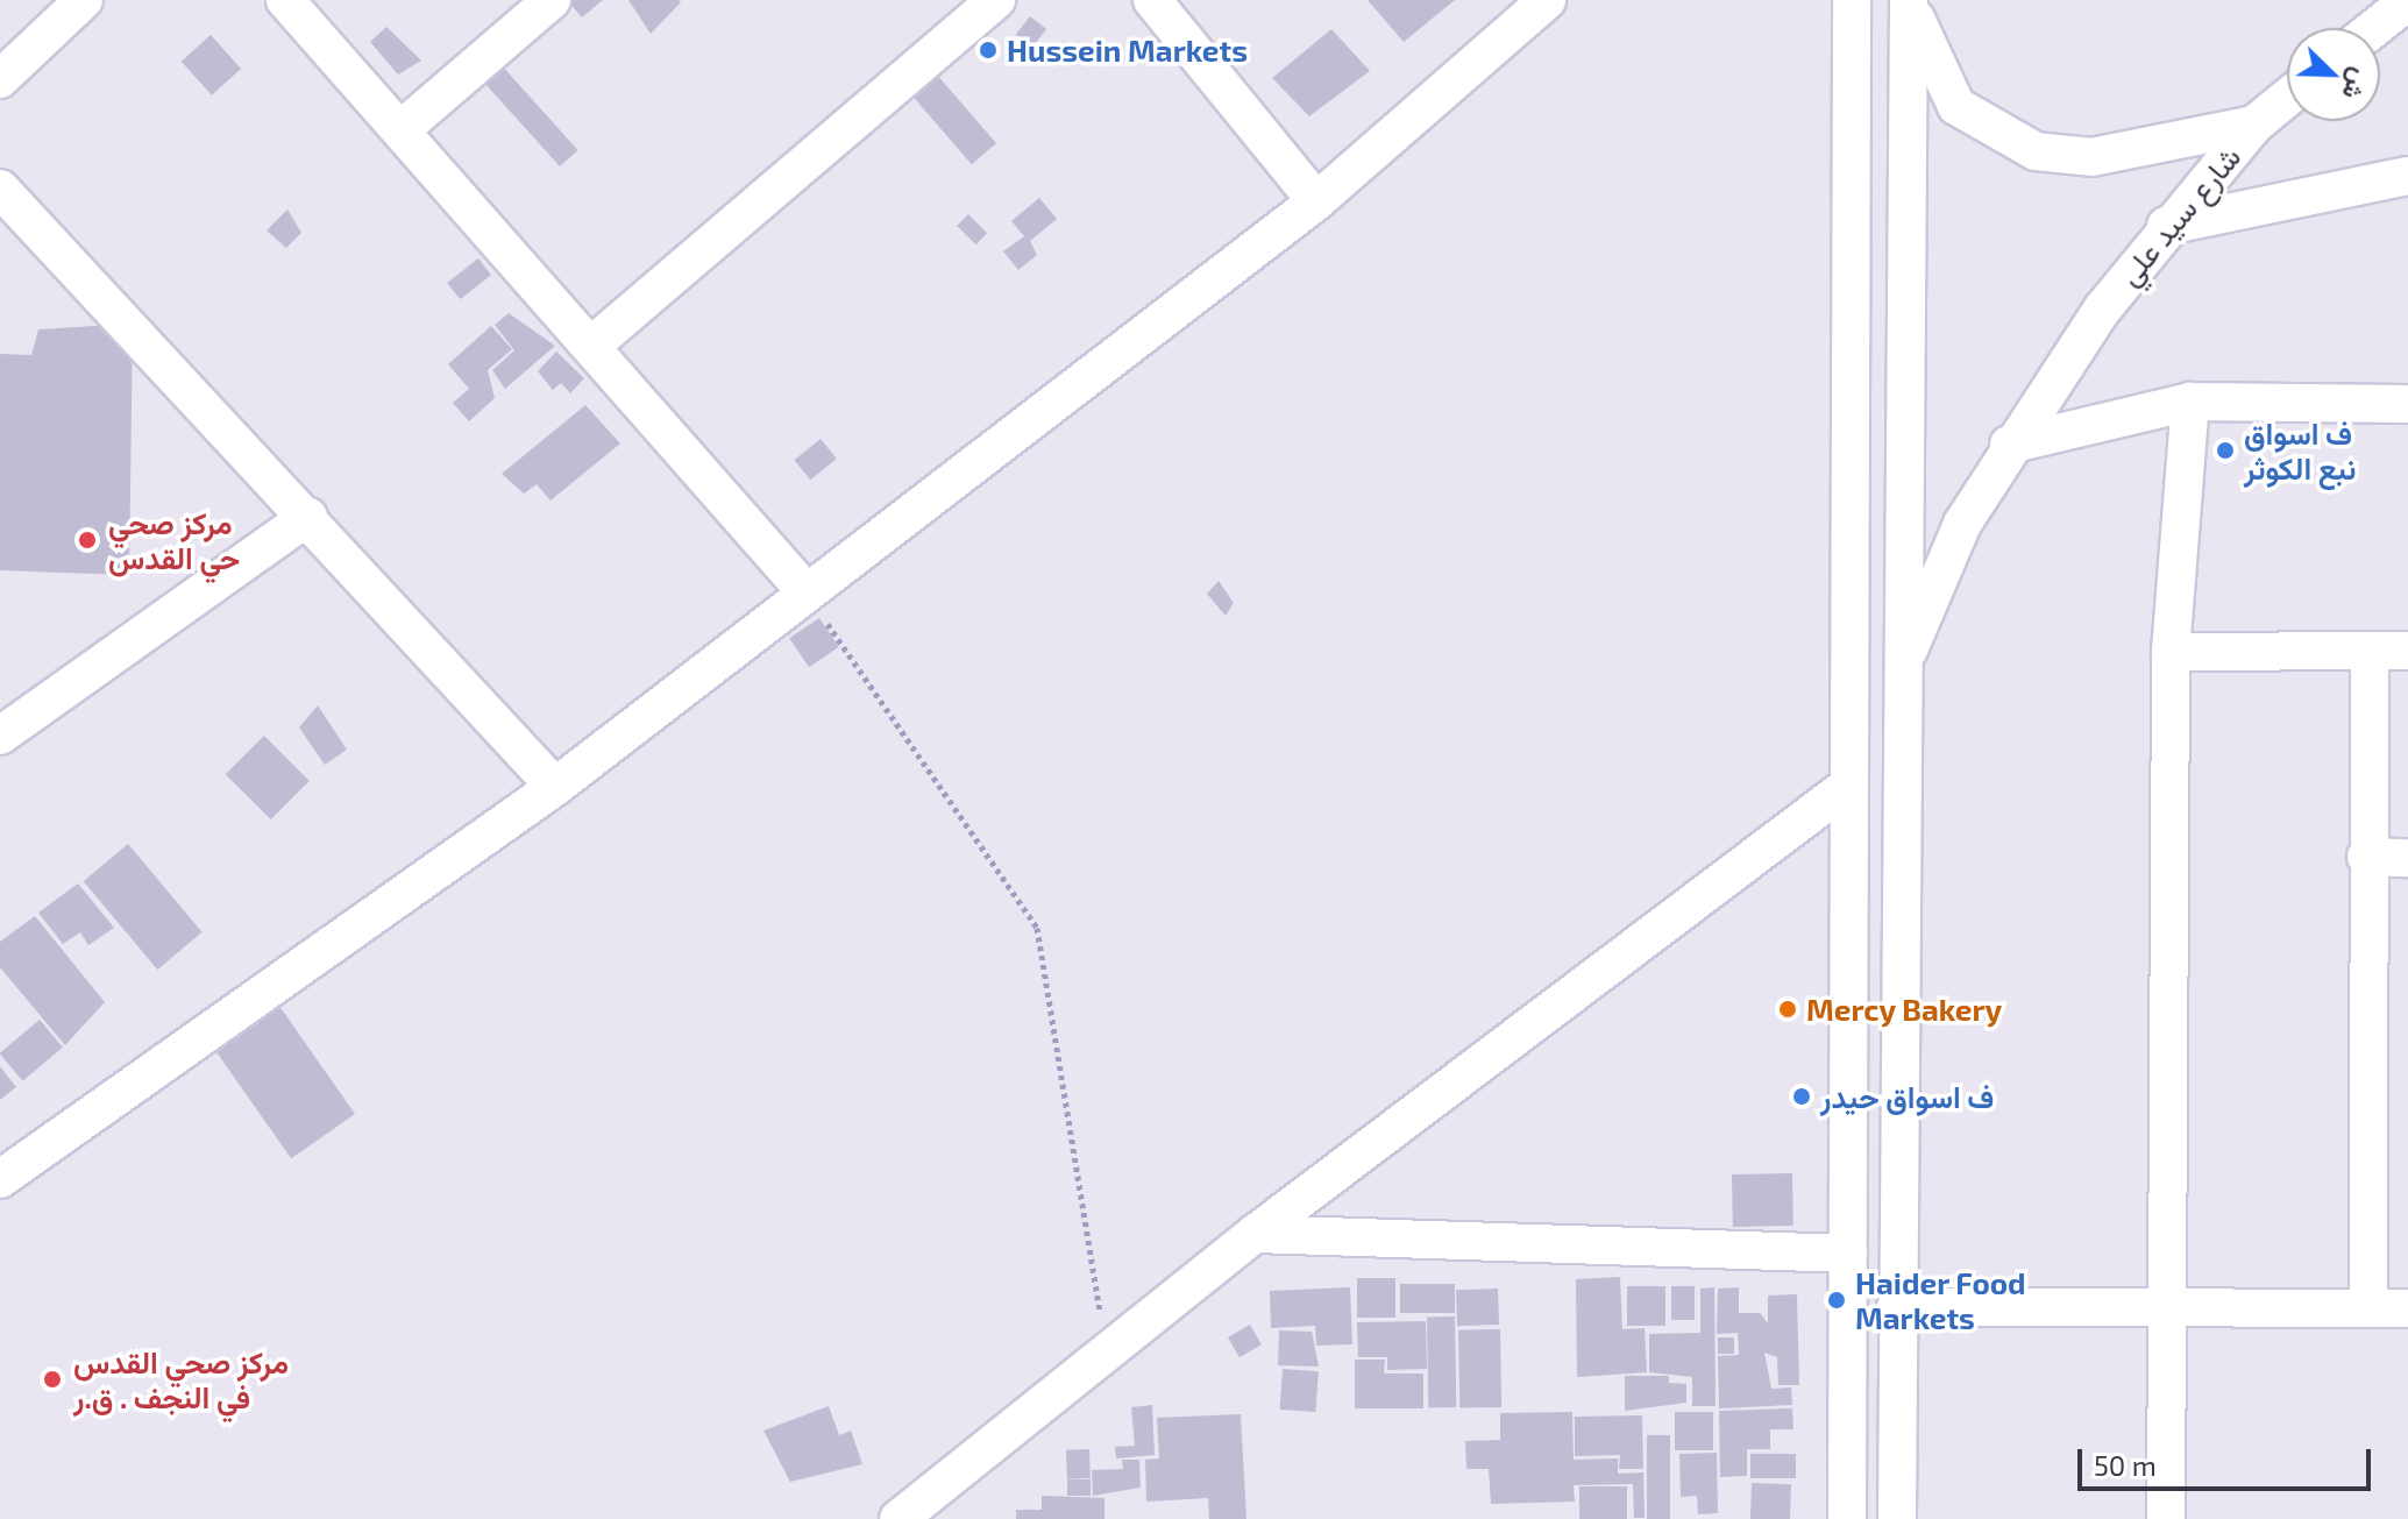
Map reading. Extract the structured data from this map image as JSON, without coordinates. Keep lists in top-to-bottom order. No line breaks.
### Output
{"streets":{"street":["شارع سيد علي"]},"places":["Hussein Markets","ف اسواق نبع الكوثر","مركز صحي حي القدس","Mercy Bakery","ف اسواق حيدر","Haider Food Markets","مركز صحي القدس في النجف . ق.ر"],"scale_bar":"50 m","north":"bottom right"}
